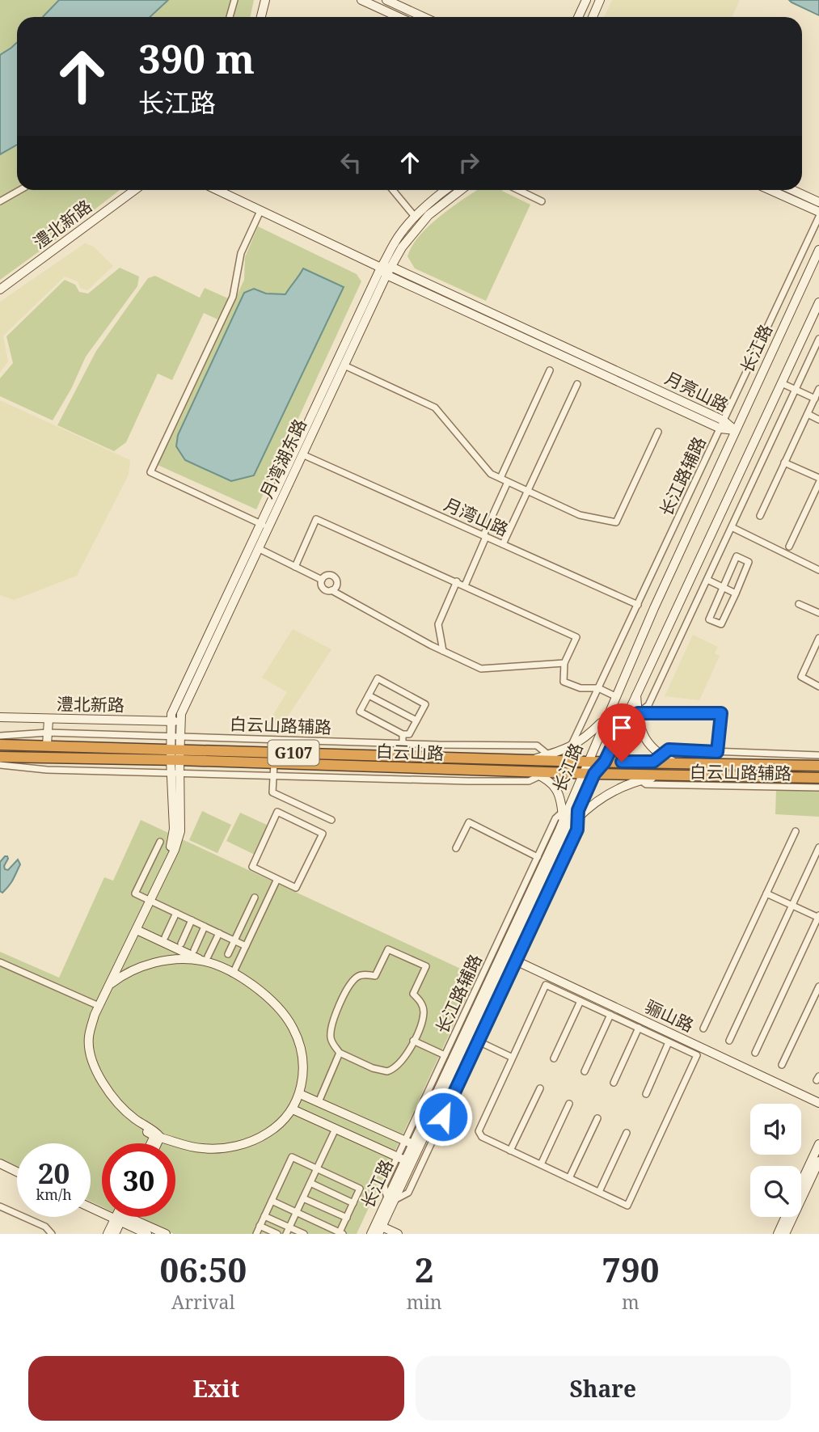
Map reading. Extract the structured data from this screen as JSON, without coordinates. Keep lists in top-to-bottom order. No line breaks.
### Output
{"streets":{"highway":["白云山路","G107"],"street":["澧北新路","长江路","月亮山路","月湾湖东路","长江路辅路","月湾山路","白云山路辅路","骊山路"]},"crossings":[["澧北新路","月湾湖东路"],["长江路","月亮山路"],["长江路","长江路辅路"],["长江路","白云山路"],["长江路","骊山路"],["月亮山路","月湾湖东路"],["月亮山路","长江路辅路"],["月湾湖东路","月湾山路"],["月湾湖东路","白云山路辅路"],["月湾湖东路","白云山路"],["长江路辅路","月湾山路"],["白云山路辅路","白云山路"]],"page":{"turn":["390 m","长江路"],"speed":"20 km/h","limit":"30","eta":["06:50","Arrival","2","min","790","m"],"buttons":["Exit","Share"]}}
